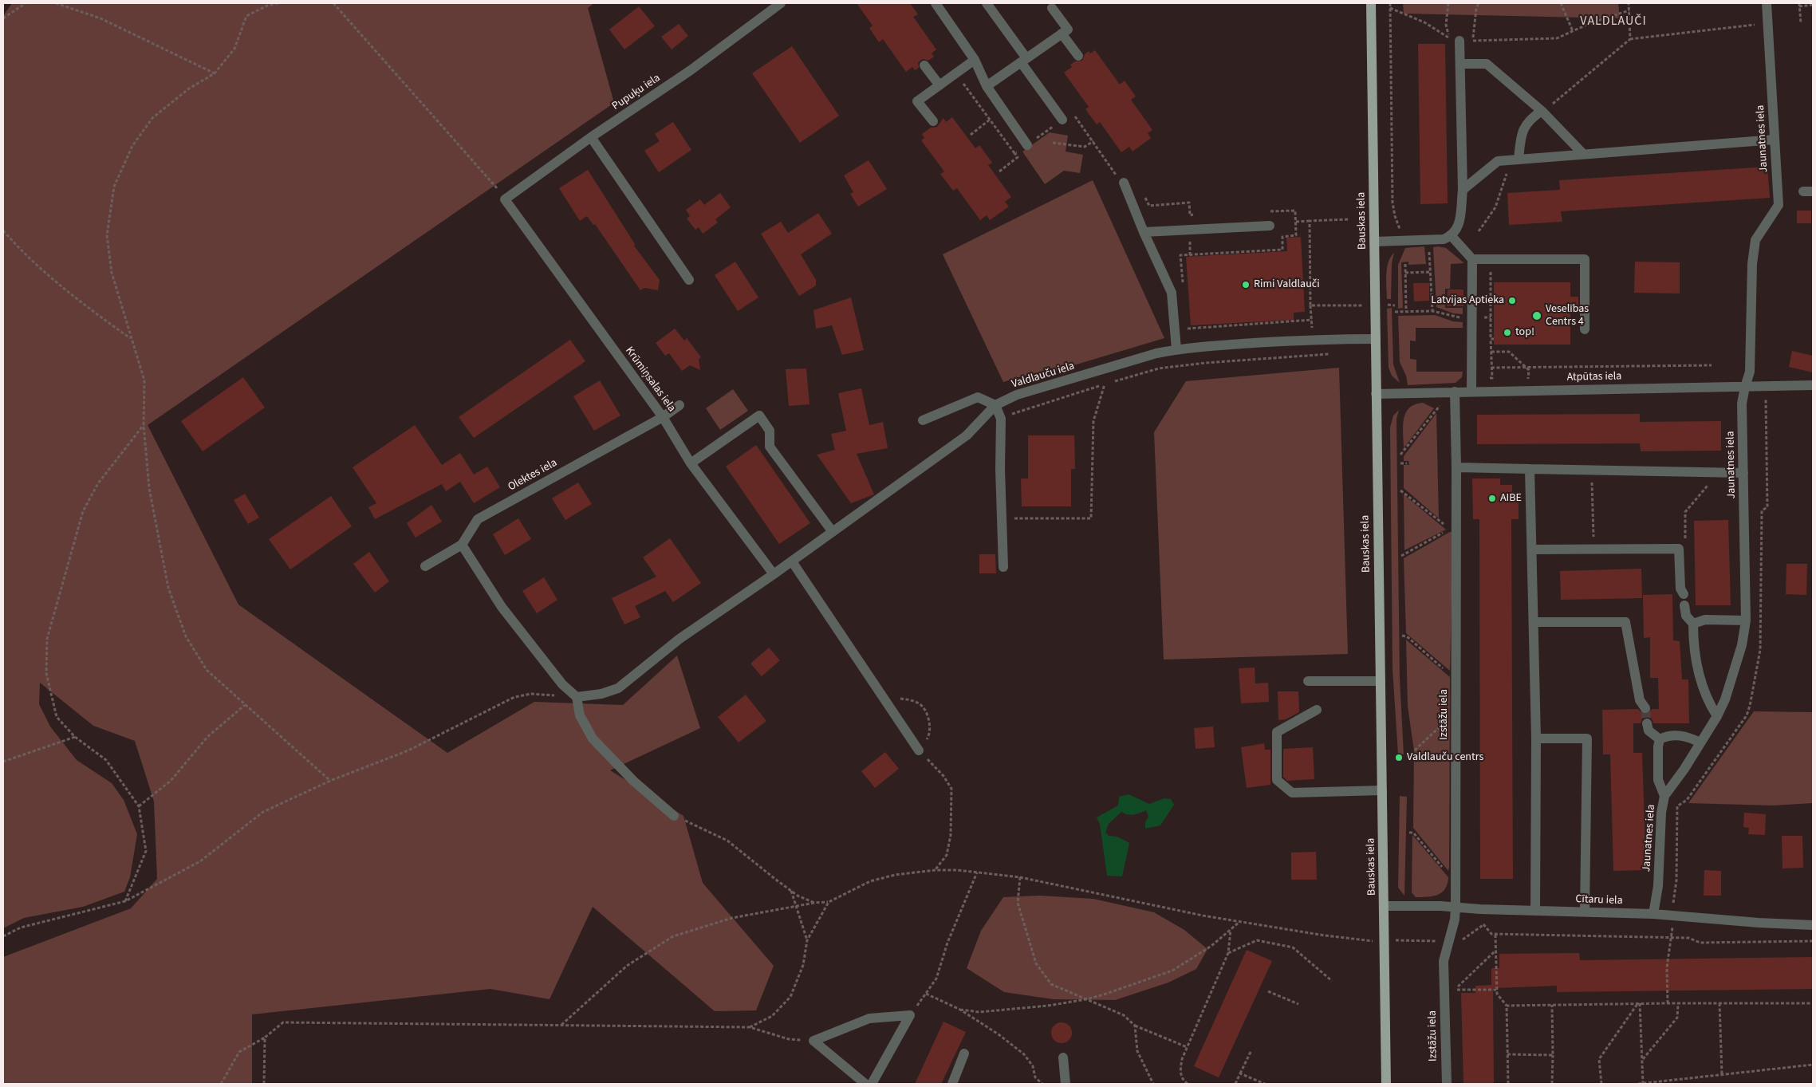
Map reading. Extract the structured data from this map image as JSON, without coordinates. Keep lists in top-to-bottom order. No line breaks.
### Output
{"streets":{"main road":["Bauskas iela"],"street":["Pupuķu iela","Jaunatnes iela","Valdlauču iela","Atpūtas iela","Krūmiņsalas iela","Olektes iela","Izstāžu iela","Cītaru iela"]},"crossings":[["Pupuķu iela","Krūmiņsalas iela"],["Jaunatnes iela","Atpūtas iela"],["Jaunatnes iela","Cītaru iela"],["Bauskas iela","Valdlauču iela"],["Bauskas iela","Atpūtas iela"],["Bauskas iela","Cītaru iela"],["Valdlauču iela","Krūmiņsalas iela"],["Atpūtas iela","Izstāžu iela"],["Krūmiņsalas iela","Olektes iela"],["Izstāžu iela","Cītaru iela"]],"districts":["VALDLAUČI"],"places":["Rimi Valdlauči","Latvijas Aptieka","Veselības Centrs 4","top!","AIBE","Valdlauču centrs"]}
